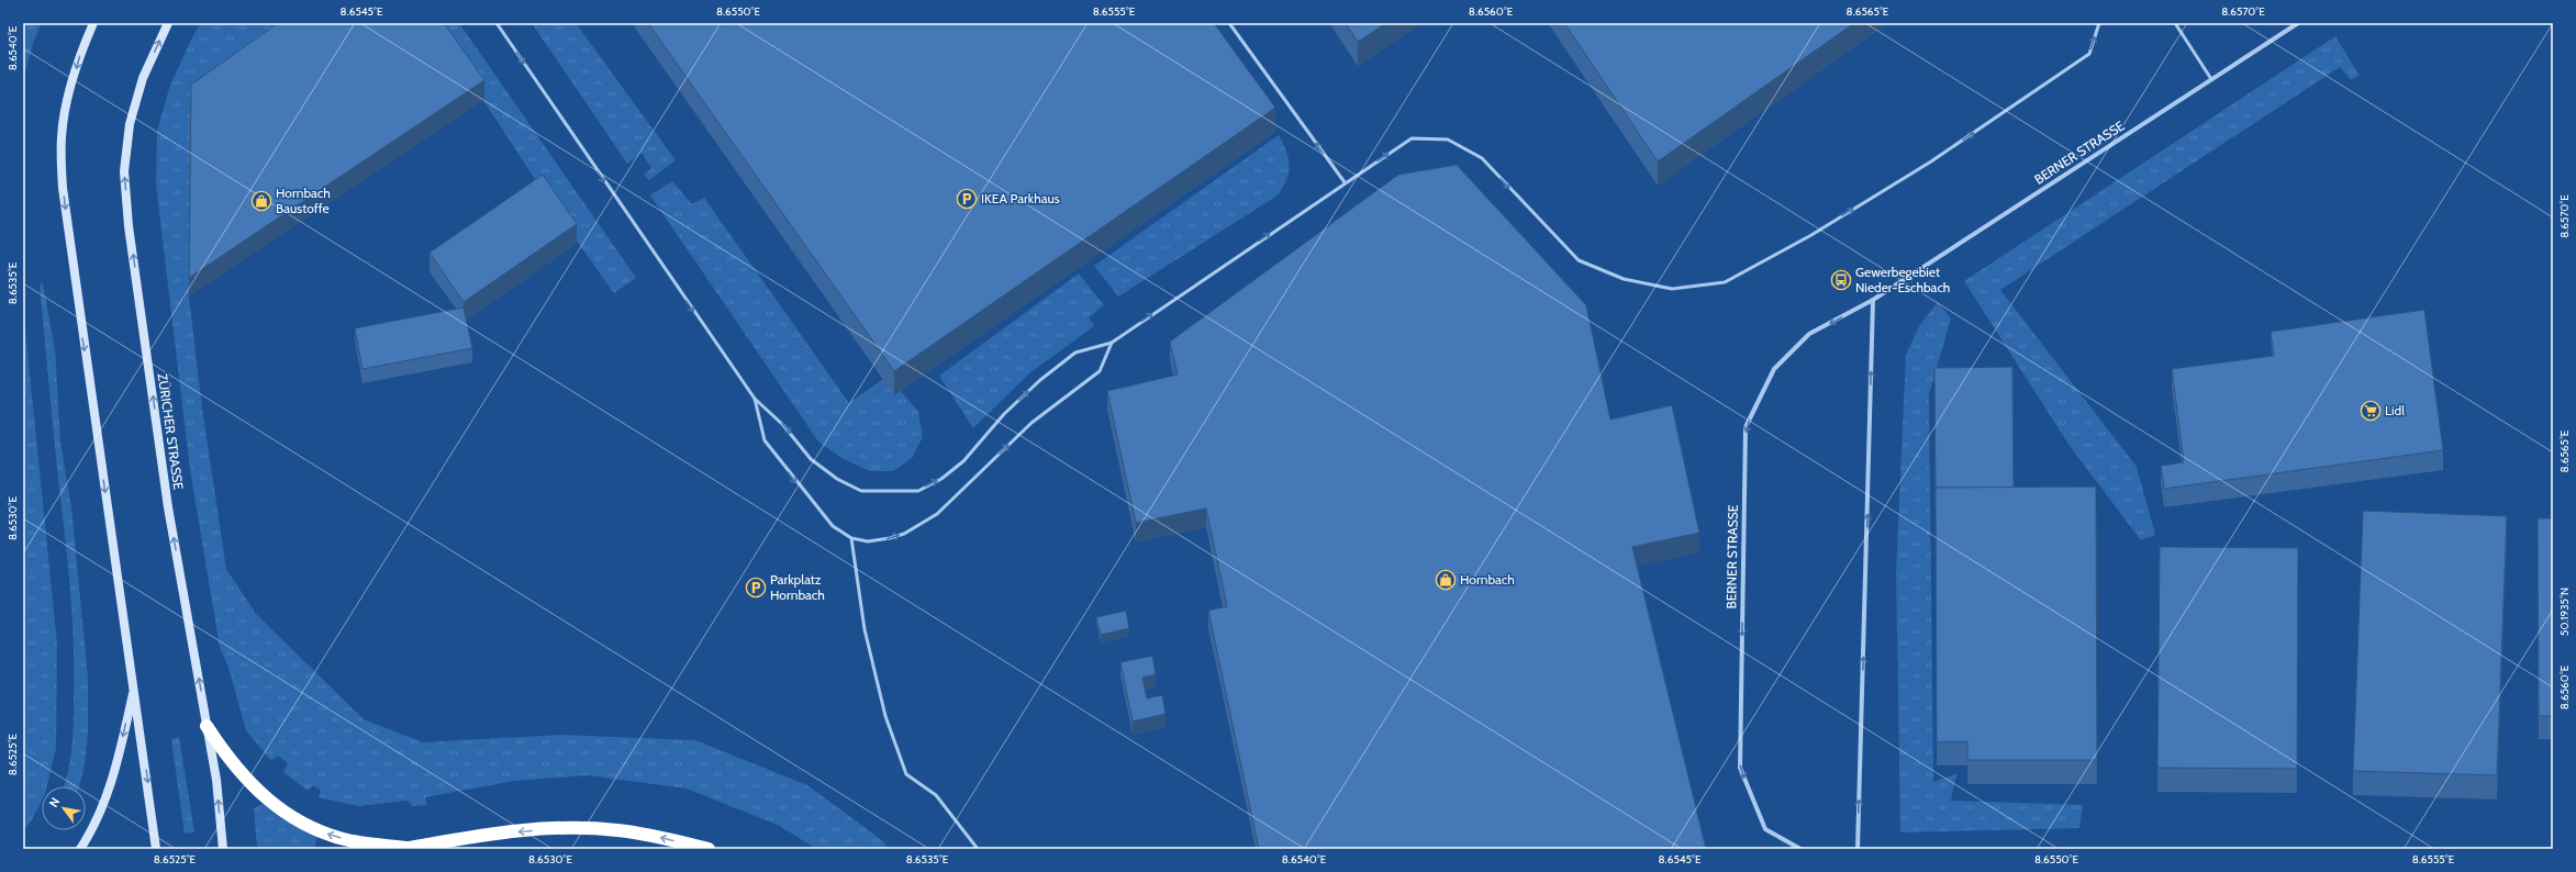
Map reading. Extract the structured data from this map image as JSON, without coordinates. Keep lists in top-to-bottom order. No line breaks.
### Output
{"streets":{"street":["BERNER STRASSE","ZÜRICHER STRASSE"]},"one_way":["BERNER STRASSE"],"places":{"parking":["IKEA Parkhaus","Parkplatz Hornbach"],"shop":["Hornbach Baustoffe","Hornbach"],"bus stop":["Gewerbegebiet Nieder-Eschbach"],"supermarket":["Lidl"]},"north":"top left","coordinates":["8.6545°E","8.6550°E","8.6555°E","8.6560°E","8.6565°E","8.6570°E","8.6540°E","8.6535°E","8.6530°E","50.1935°N","8.6525°E"]}
